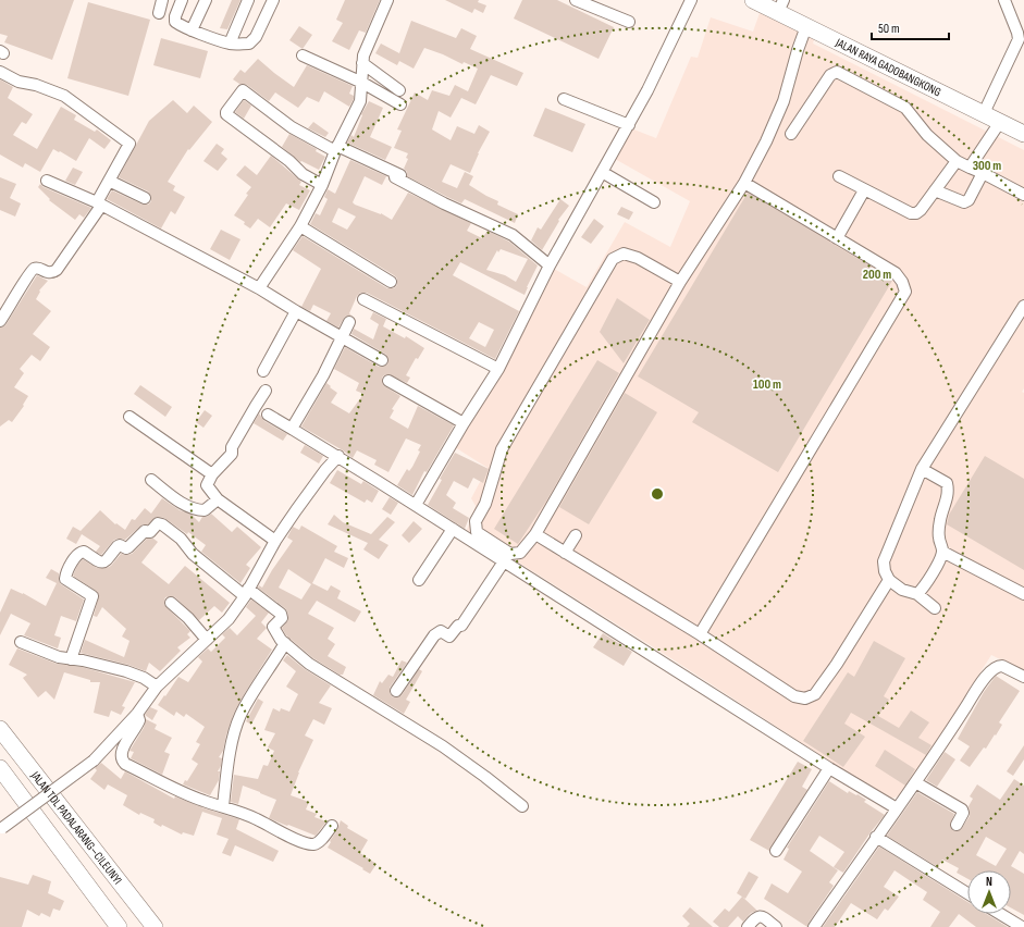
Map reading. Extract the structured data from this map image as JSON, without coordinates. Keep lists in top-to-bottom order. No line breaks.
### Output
{"streets":{"highway":["JALAN RAYA GADOBANGKONG","JALAN TOL PADALARANG–CILEUNYI"]},"scale_bar":"50 m","north":"top","rings":["300 m","200 m","100 m"]}
